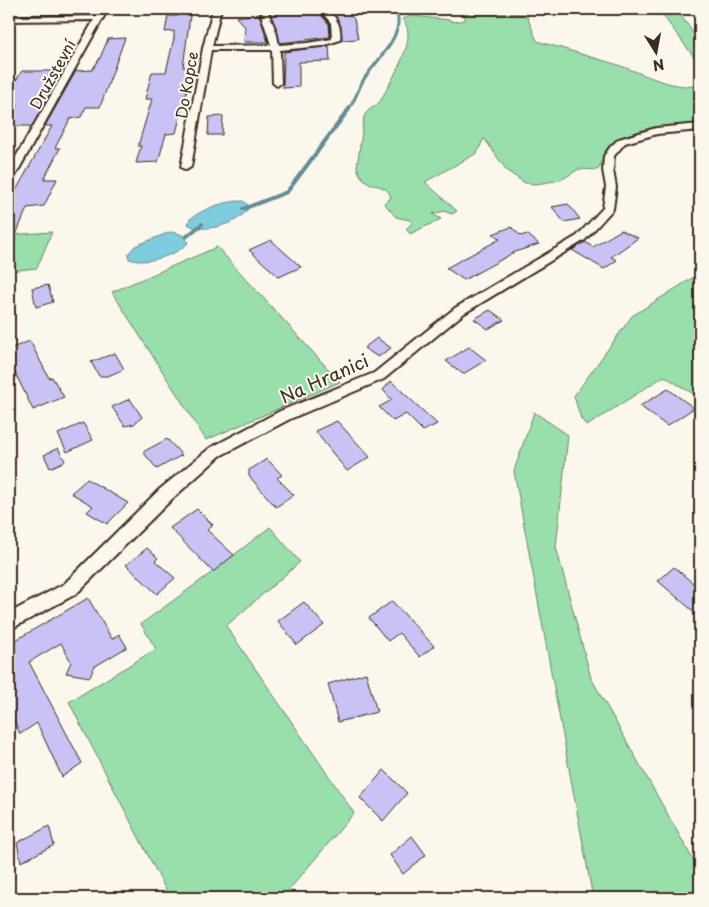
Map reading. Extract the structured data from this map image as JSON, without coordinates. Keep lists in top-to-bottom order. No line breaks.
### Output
{"streets":{"street":["Družstevní","Do Kopce","Na Hranici"]},"north":"bottom"}
